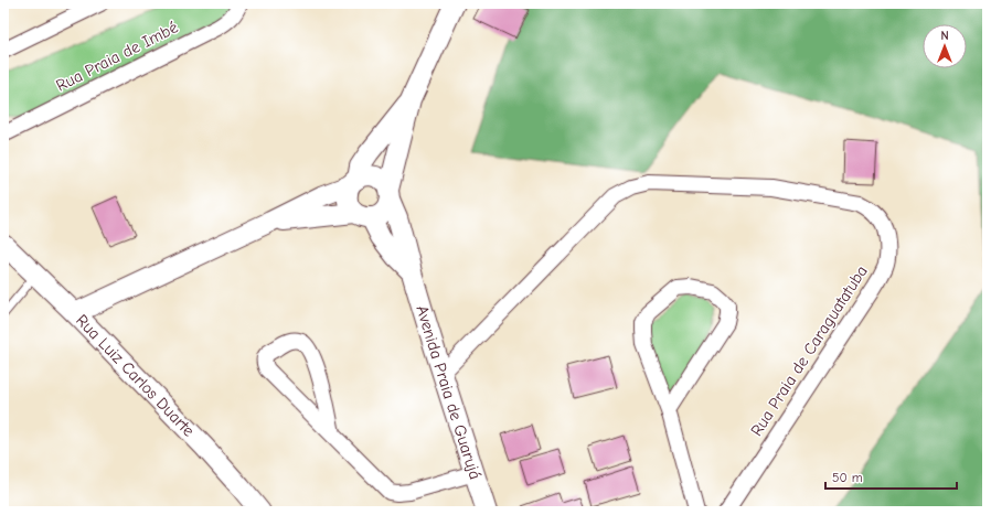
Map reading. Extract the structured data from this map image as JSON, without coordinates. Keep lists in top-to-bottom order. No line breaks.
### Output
{"streets":{"street":["Rua Praia de Imbé","Rua Praia de Caraguatatuba","Rua Luiz Carlos Duarte","Avenida Praia de Guarujá"]},"crossings":[["Rua Praia de Caraguatatuba","Avenida Praia de Guarujá"]],"scale_bar":"50 m","north":"top"}
